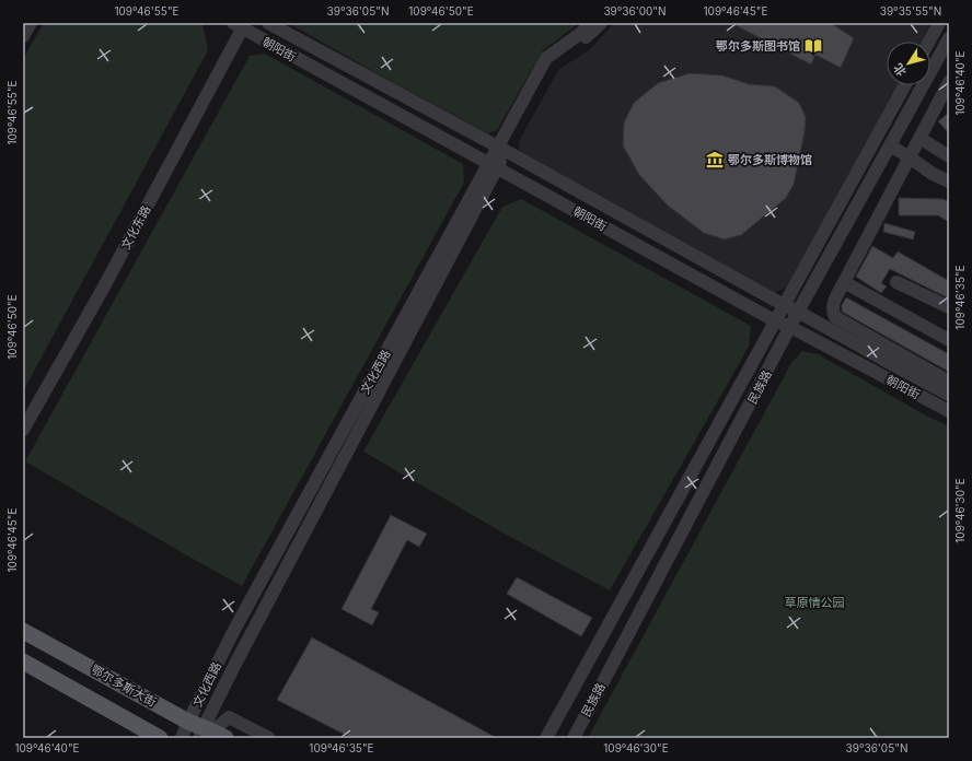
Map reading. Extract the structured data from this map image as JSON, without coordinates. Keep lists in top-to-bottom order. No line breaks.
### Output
{"streets":{"main road":["鄂尔多斯大街"],"street":["朝阳街","文化东路","文化西路","民族路"]},"crossings":[["朝阳街","文化东路"],["朝阳街","文化西路"],["朝阳街","民族路"],["文化西路","鄂尔多斯大街"]],"parks":["草原情公园"],"places":{"library":["鄂尔多斯图书馆"],"museum":["鄂尔多斯博物馆"]},"north":"bottom left","coordinates":["109°46'55\"E","39°36'05\"N","109°46'50\"E","39°36'00\"N","109°46'45\"E","39°35'55\"N","109°46'40\"E","109°46'35\"E","109°46'30\"E"]}
